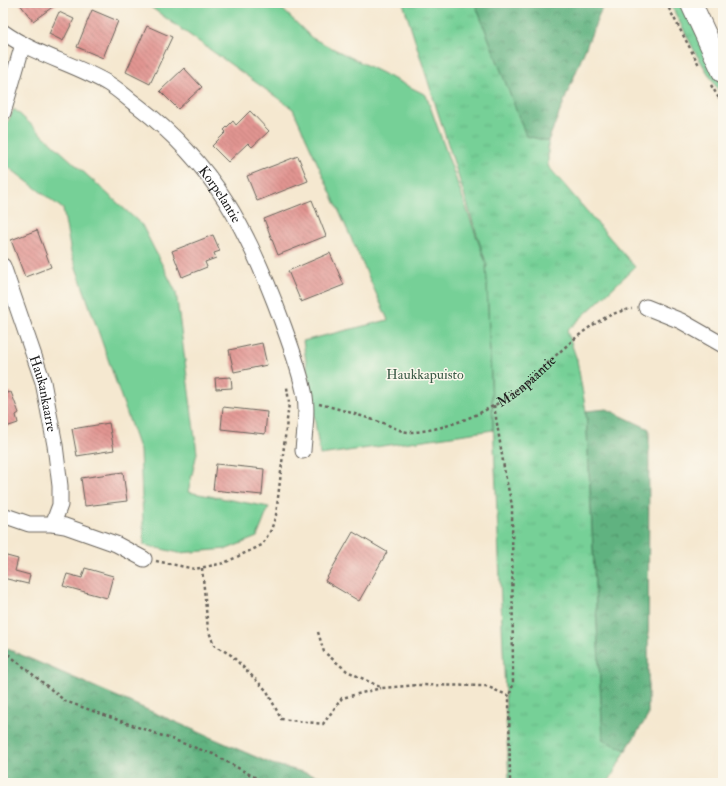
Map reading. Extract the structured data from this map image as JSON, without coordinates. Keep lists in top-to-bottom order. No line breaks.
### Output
{"streets":{"street":["Korpelantie","Haukankaarre"],"path":["Mäenpääntie"]},"parks":["Haukkapuisto"]}
